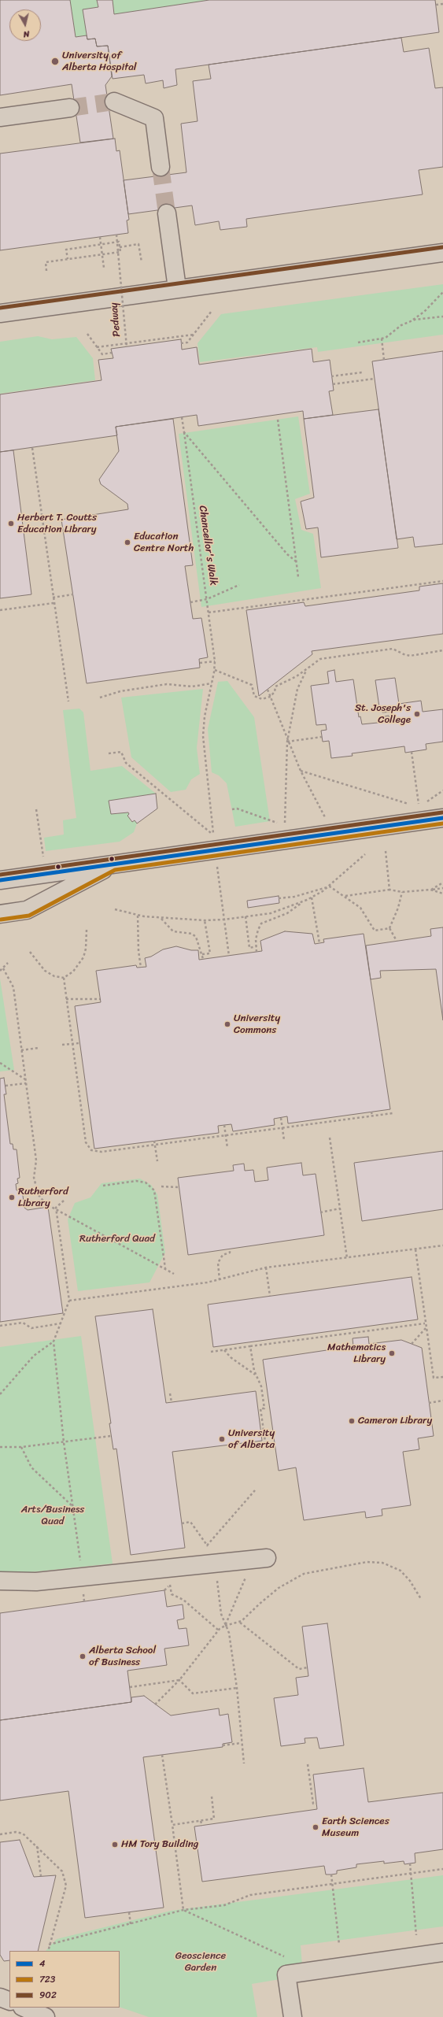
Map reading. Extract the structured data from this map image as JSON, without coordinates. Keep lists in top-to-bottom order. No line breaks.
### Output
{"streets":{"path":["Pedway","Chancellor's Walk"]},"parks":["Rutherford Quad","Arts/Business Quad","Geoscience Garden"],"places":["University of Alberta Hospital","Herbert T. Coutts Education Library","Education Centre North","St. Joseph's College","University Commons","Rutherford Library","Mathematics Library","Cameron Library","University of Alberta","Alberta School of Business","Earth Sciences Museum","HM Tory Building"],"lines":["transit line 902","transit line 4","transit line 723"],"legend":["4","723","902"],"north":"bottom"}
